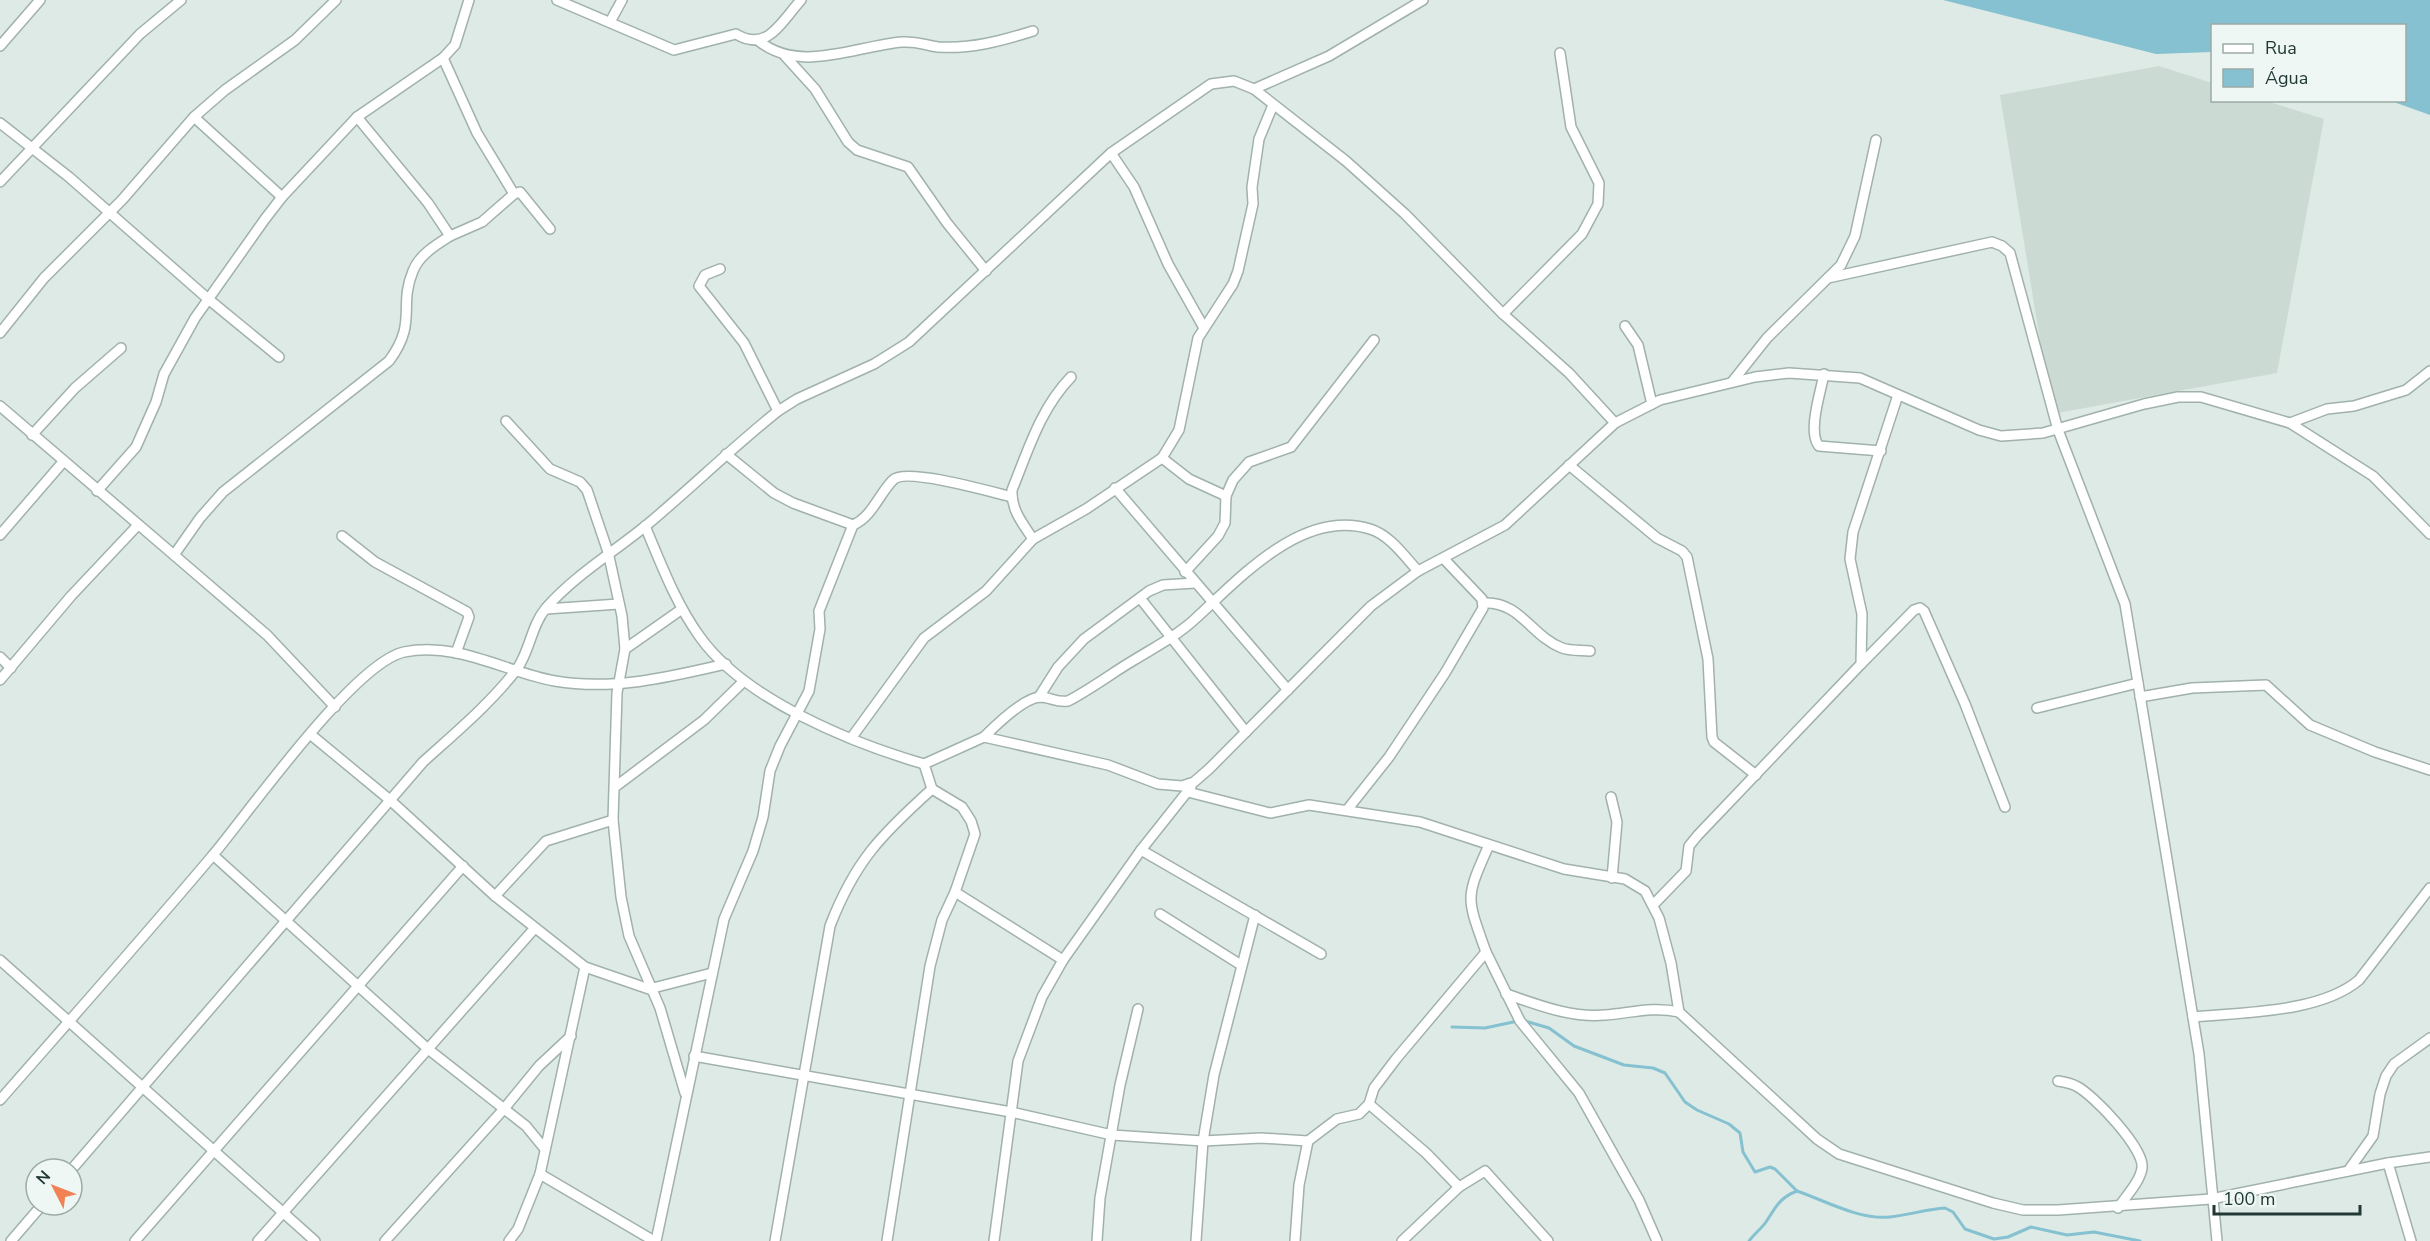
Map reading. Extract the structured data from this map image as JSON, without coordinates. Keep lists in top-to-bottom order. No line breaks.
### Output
{"legend":["Rua","Água"],"scale_bar":"100 m","north":"top left"}
